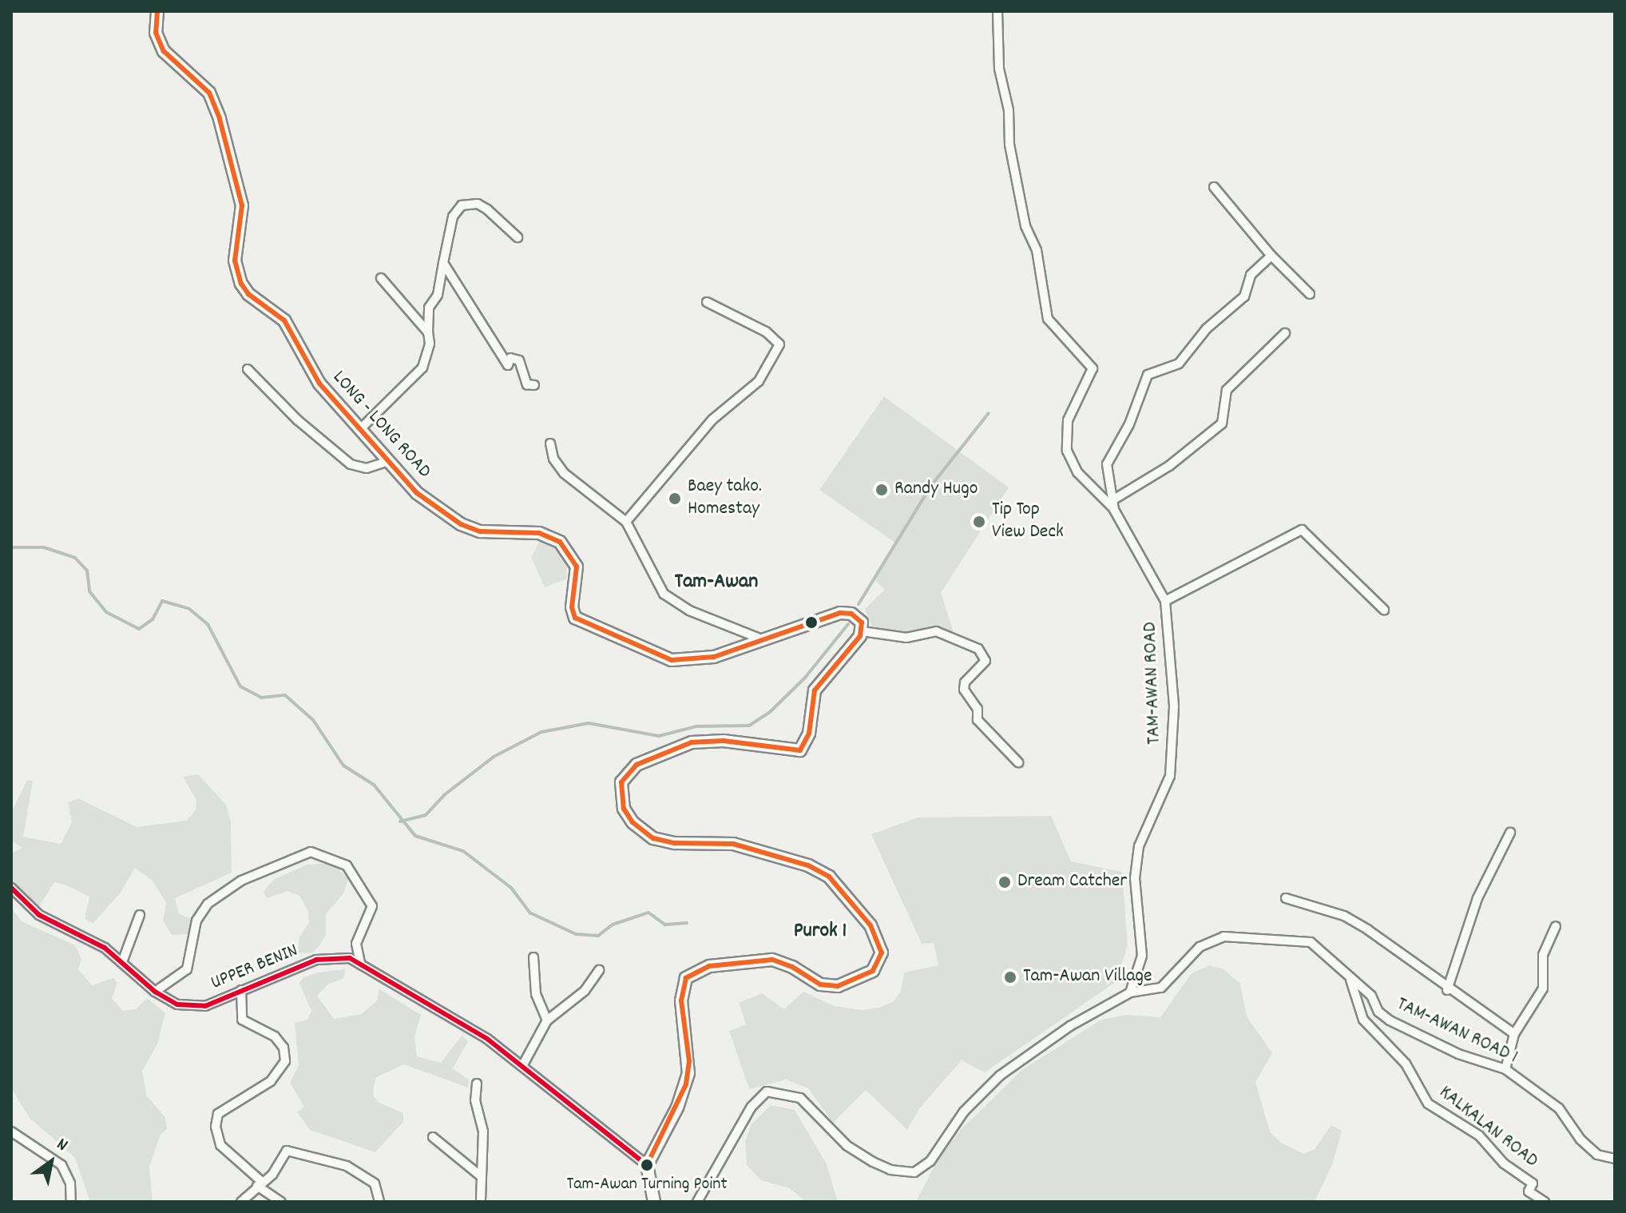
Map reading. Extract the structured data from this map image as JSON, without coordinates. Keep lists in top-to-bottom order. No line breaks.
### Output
{"streets":{"main road":["LONG - LONG ROAD"],"street":["TAM-AWAN ROAD","UPPER BENIN","TAM-AWAN ROAD 1","KALKALAN ROAD"]},"crossings":[["TAM-AWAN ROAD","TAM-AWAN ROAD 1"],["TAM-AWAN ROAD 1","KALKALAN ROAD"]],"districts":["Tam-Awan","Purok 1"],"places":["Randy Hugo","Baey tako. Homestay","Tip Top View Deck","Dream Catcher","Tam-Awan Village","Tam-Awan Turning Point"],"north":"top right"}
